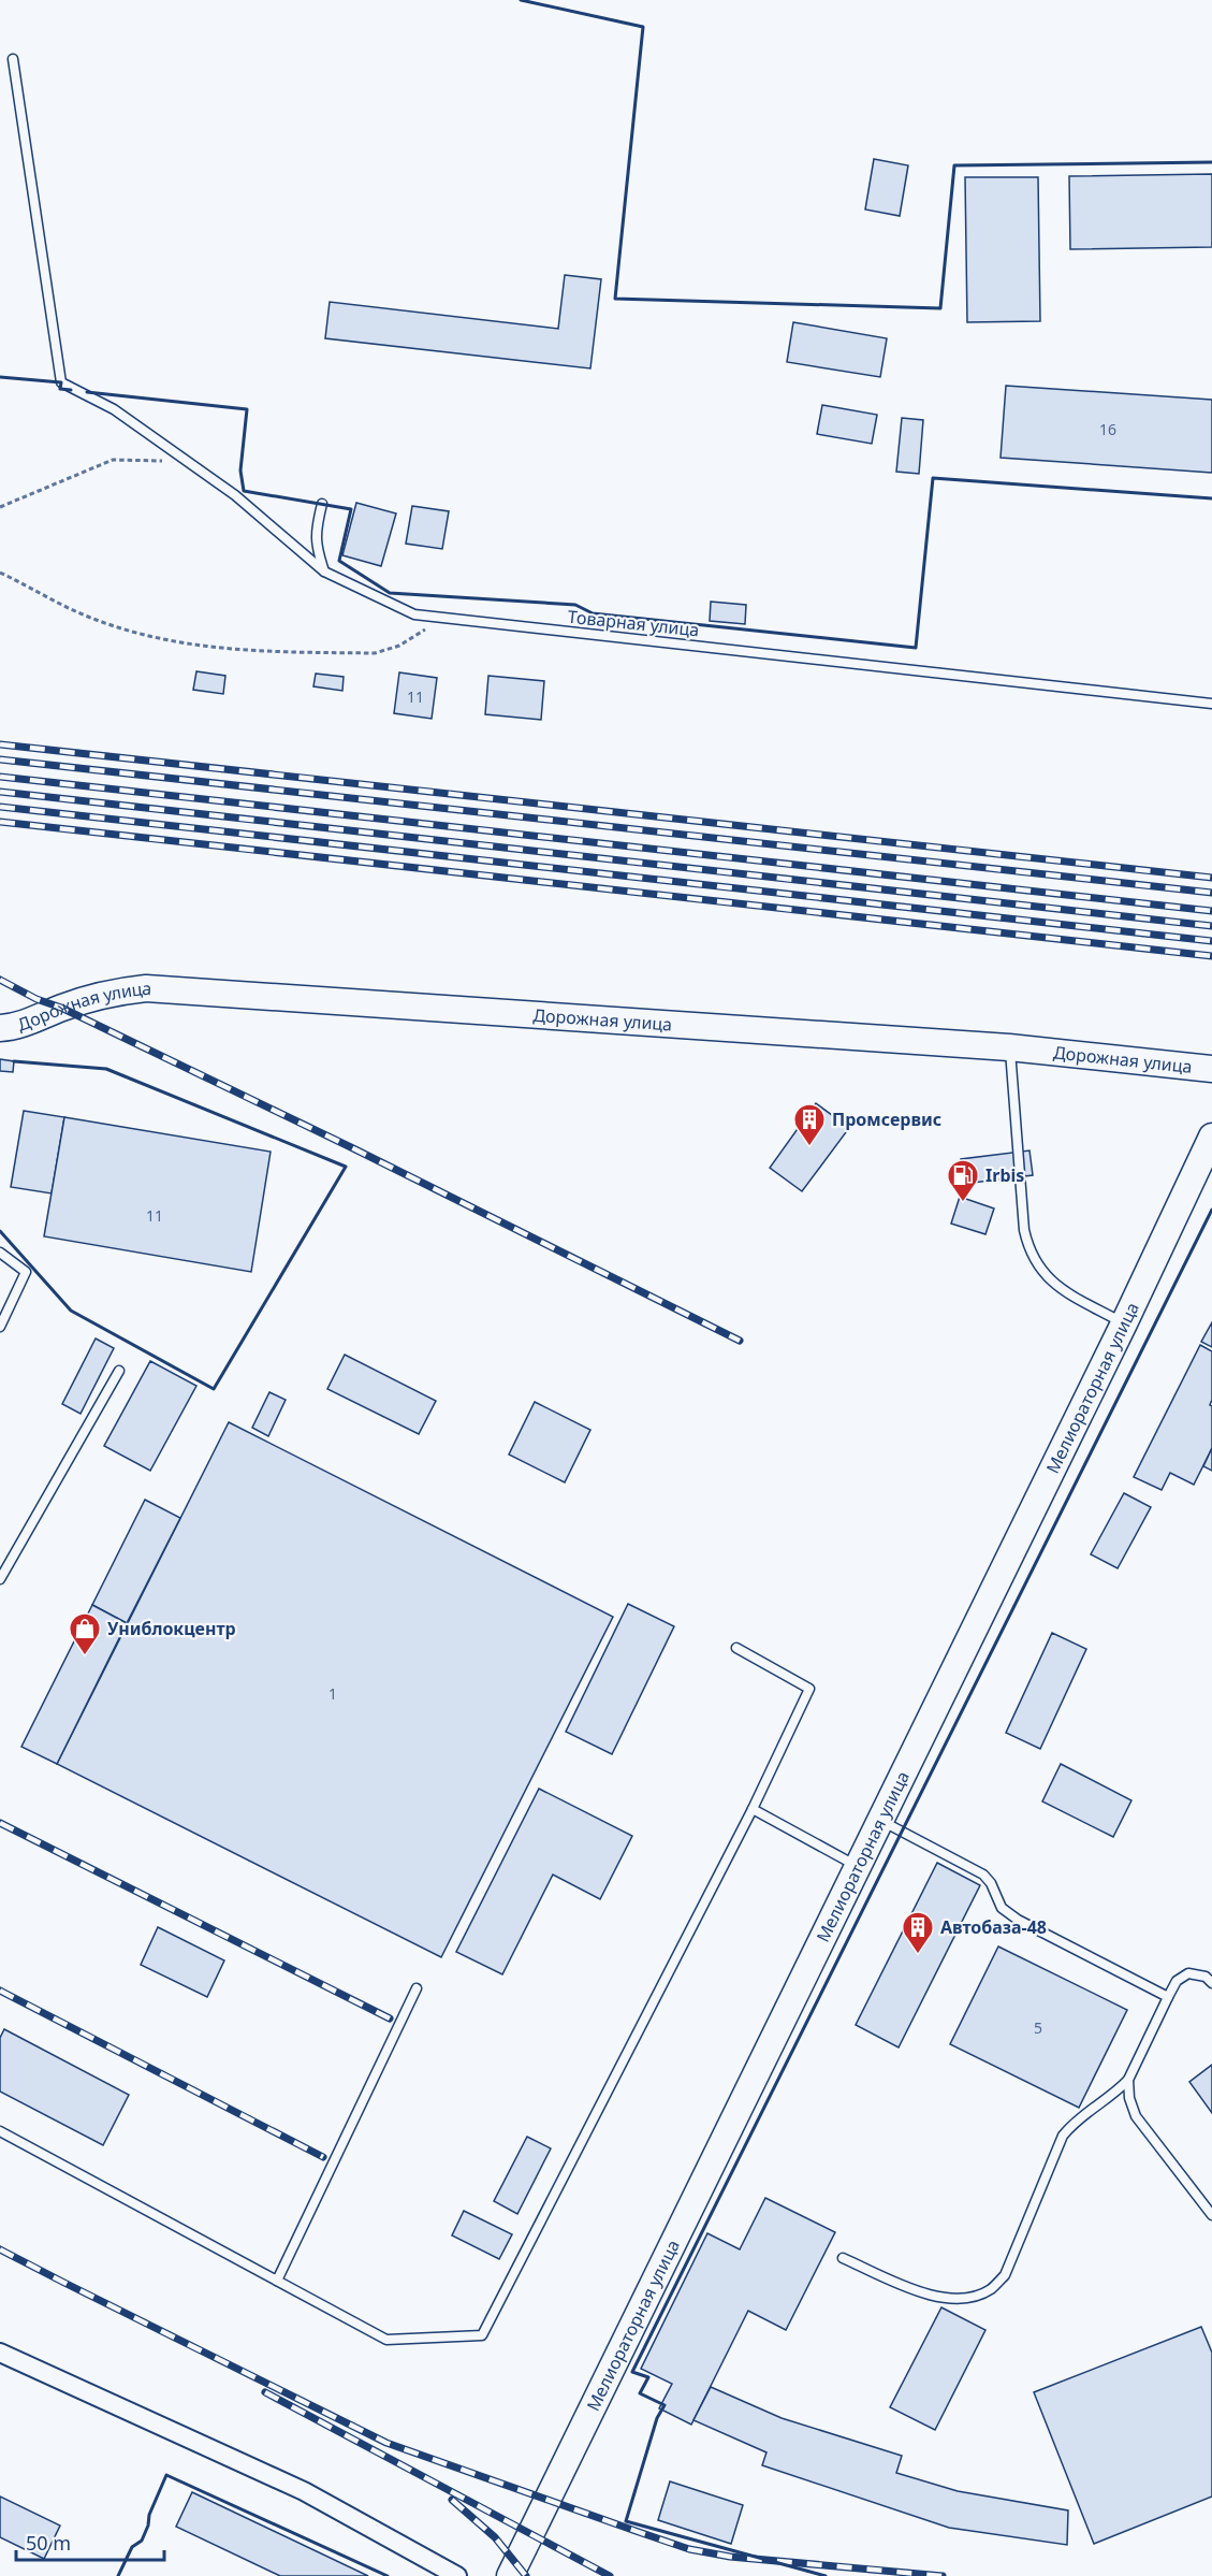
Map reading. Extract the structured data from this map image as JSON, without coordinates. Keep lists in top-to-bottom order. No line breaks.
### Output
{"streets":{"street":["Дорожная улица","Мелиораторная улица"],"lane":["Товарная улица"]},"places":{"building":["Промсервис","Автобаза-48"],"fuel station":["Irbis"],"shop":["Униблокцентр"]},"house_numbers":["16","11","11","1","5"],"scale_bar":"50 m"}
